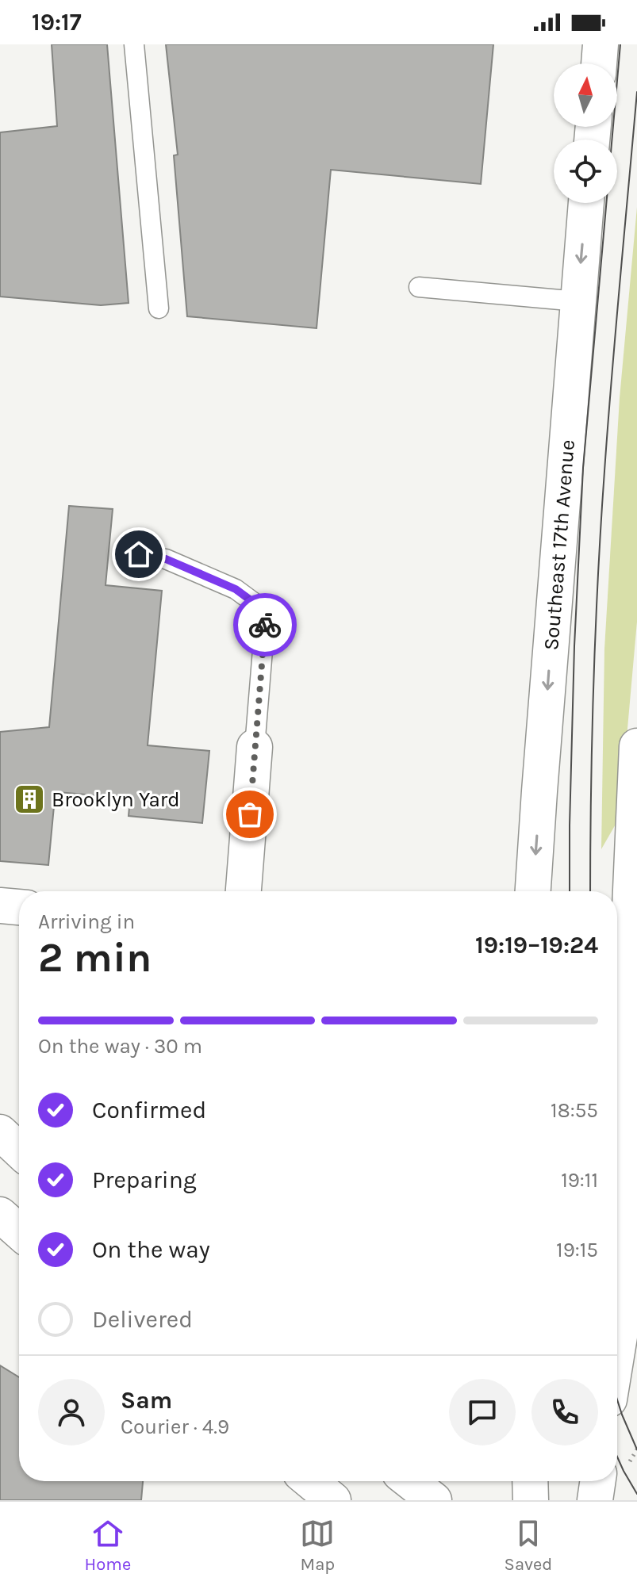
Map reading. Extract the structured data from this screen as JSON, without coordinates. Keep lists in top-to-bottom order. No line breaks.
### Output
{"streets":{"main road":["Southeast 17th Avenue"]},"places":{"building":["Brooklyn Yard"]},"north":"top","page":{"status":"19:17","heading":["2 min","Arriving in","19:19–19:24"],"panel":["Sam","Courier · 4.9"],"bar":"On the way · 30 m","list":[["Confirmed","18:55"],["Preparing","19:11"],["On the way","19:15"],"Delivered"],"tabs":["Home","Map","Saved"]}}
